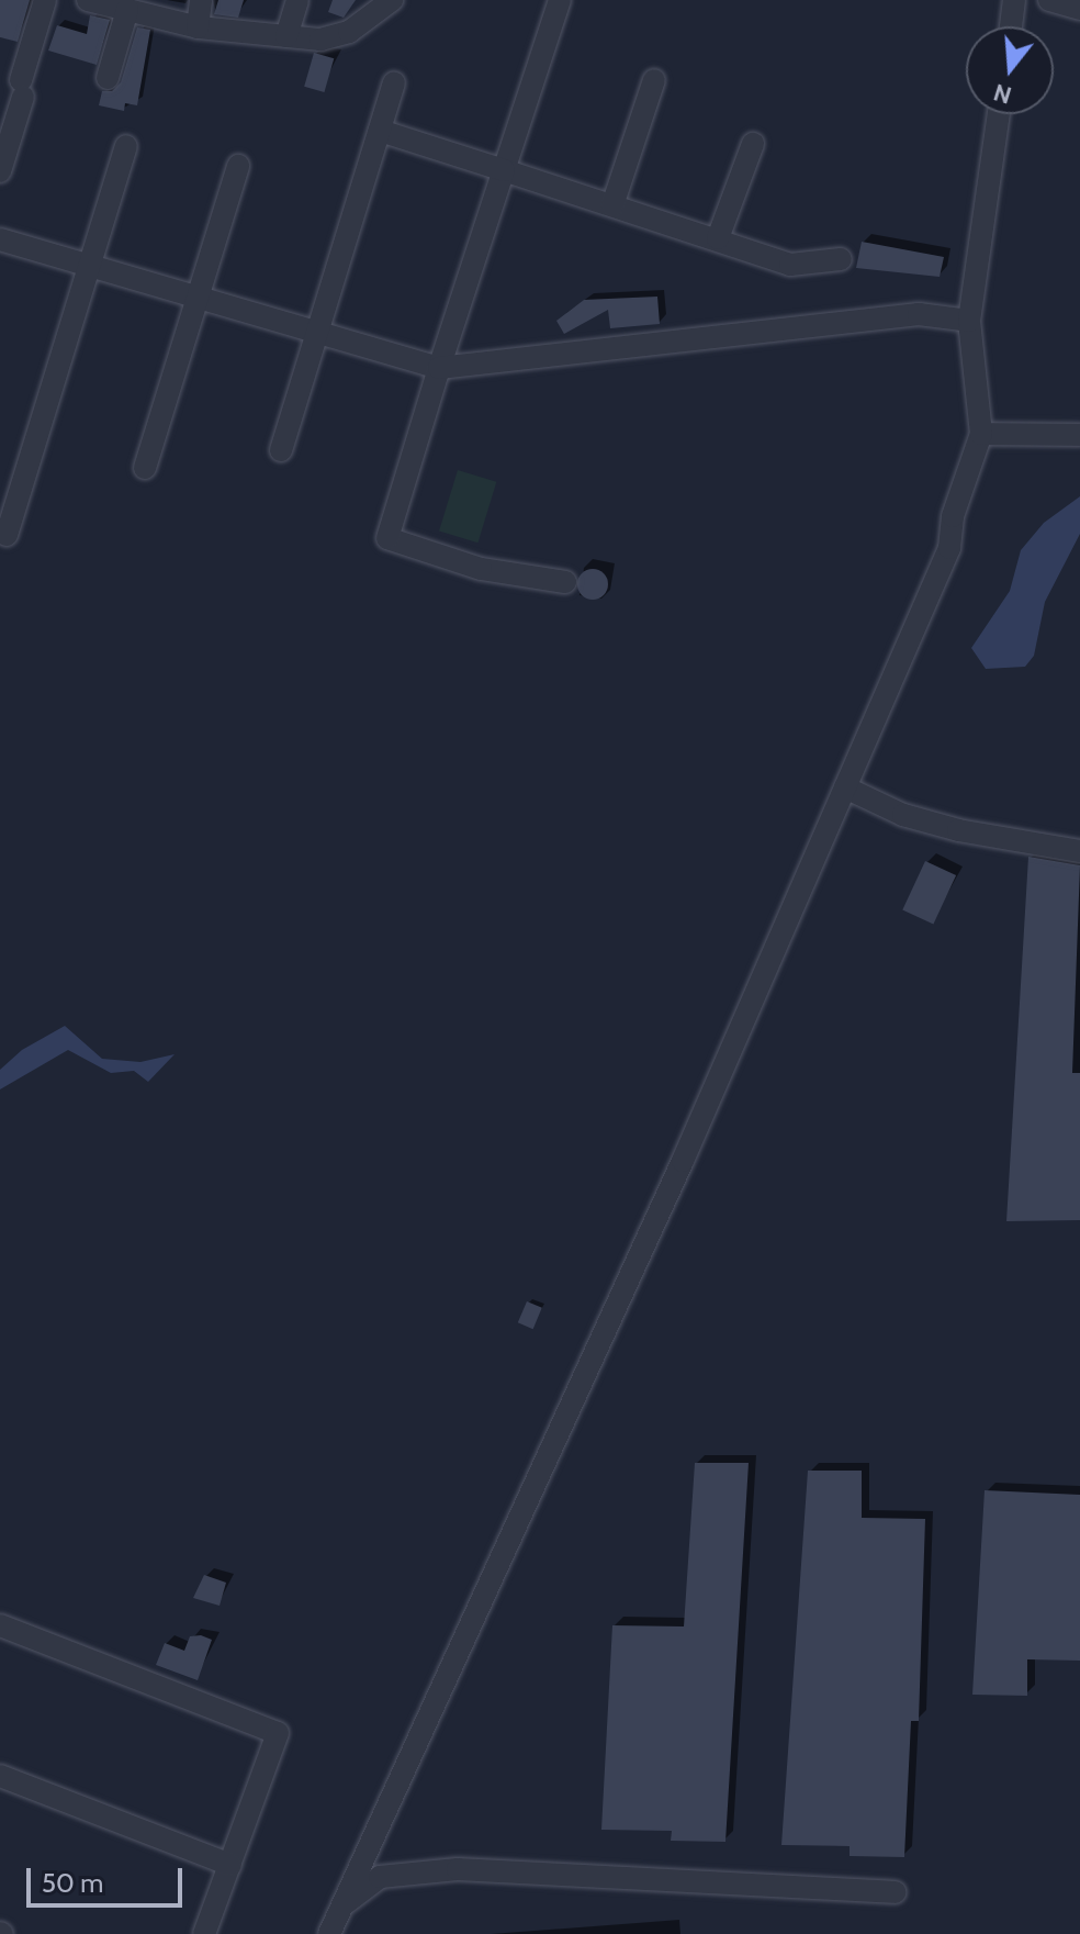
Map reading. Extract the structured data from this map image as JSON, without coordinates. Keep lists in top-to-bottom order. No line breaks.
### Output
{"scale_bar":"50 m","north":"bottom"}
